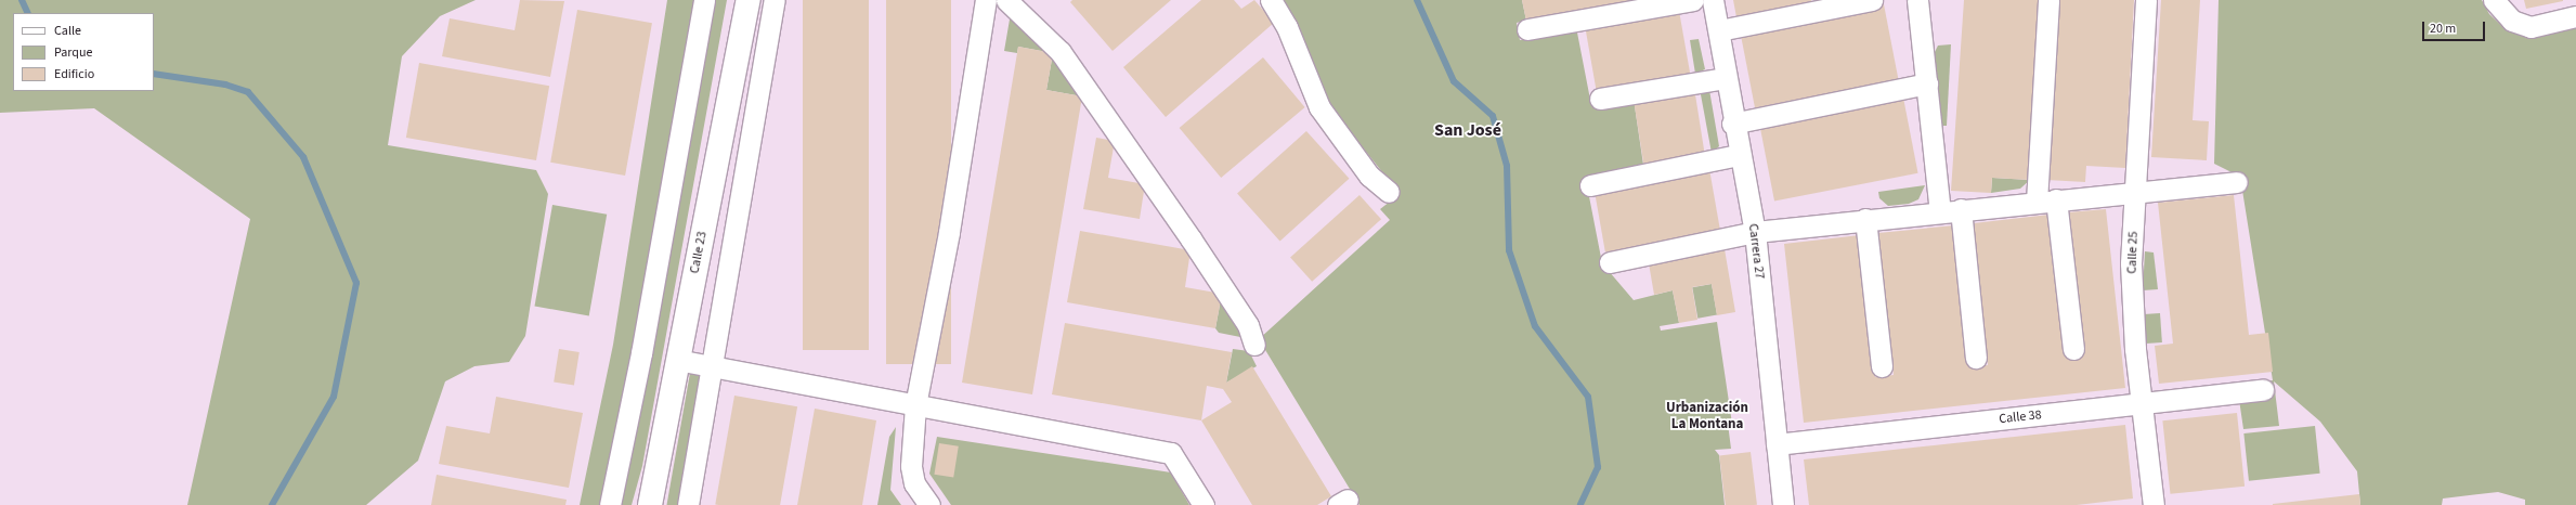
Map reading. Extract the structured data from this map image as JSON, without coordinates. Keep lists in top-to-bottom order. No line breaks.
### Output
{"streets":{"main road":["Calle 23"],"street":["Carrera 27","Calle 25","Calle 38"]},"crossings":[["Carrera 27","Calle 38"],["Calle 25","Calle 38"]],"districts":["San José","Urbanización La Montana"],"legend":["Calle","Parque","Edificio"],"scale_bar":"20 m"}
